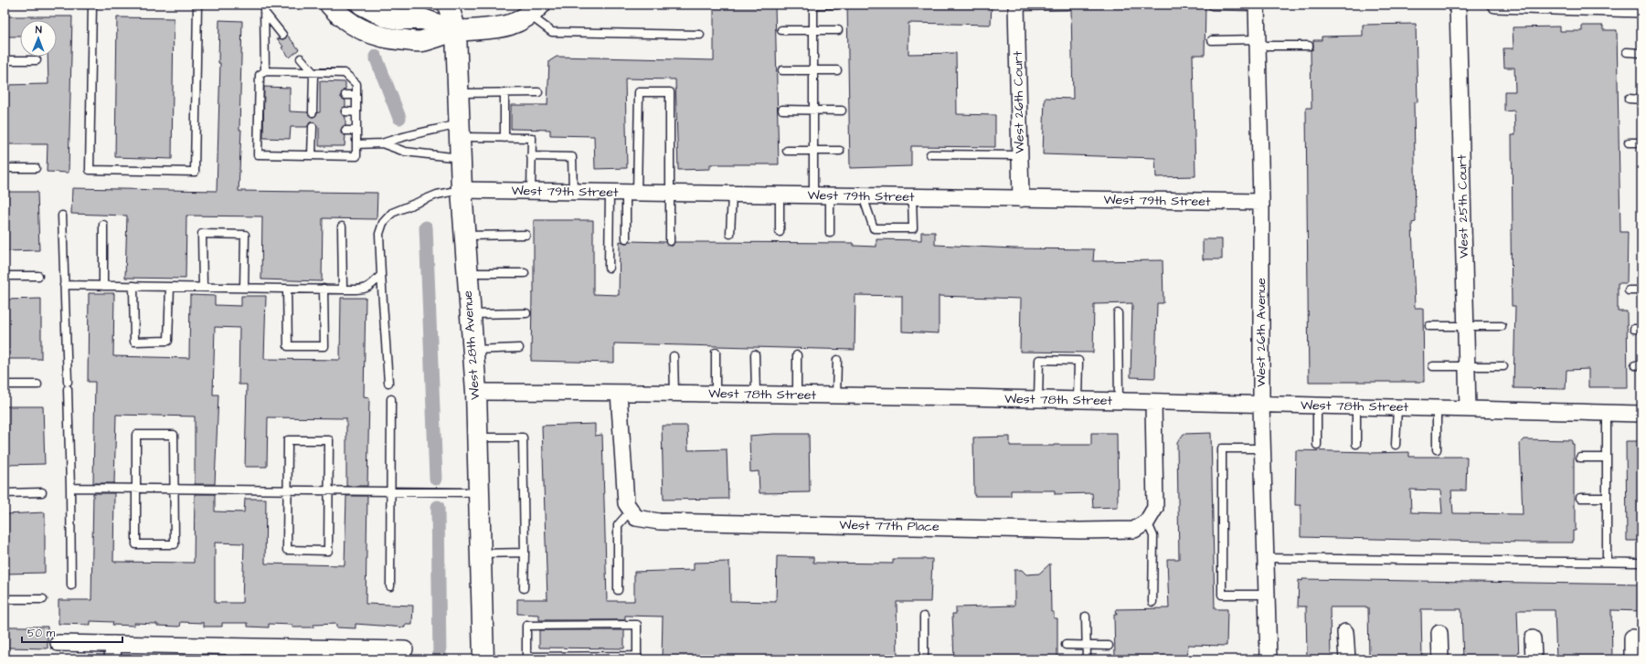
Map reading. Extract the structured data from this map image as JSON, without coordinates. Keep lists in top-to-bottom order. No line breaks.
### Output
{"streets":{"main road":["West 28th Avenue"],"street":["West 26th Court","West 79th Street","West 25th Court","West 26th Avenue","West 78th Street","West 77th Place"]},"crossings":[["West 26th Court","West 79th Street"],["West 79th Street","West 26th Avenue"],["West 79th Street","West 28th Avenue"],["West 25th Court","West 78th Street"],["West 26th Avenue","West 78th Street"],["West 28th Avenue","West 78th Street"]],"scale_bar":"50 m","north":"top"}
